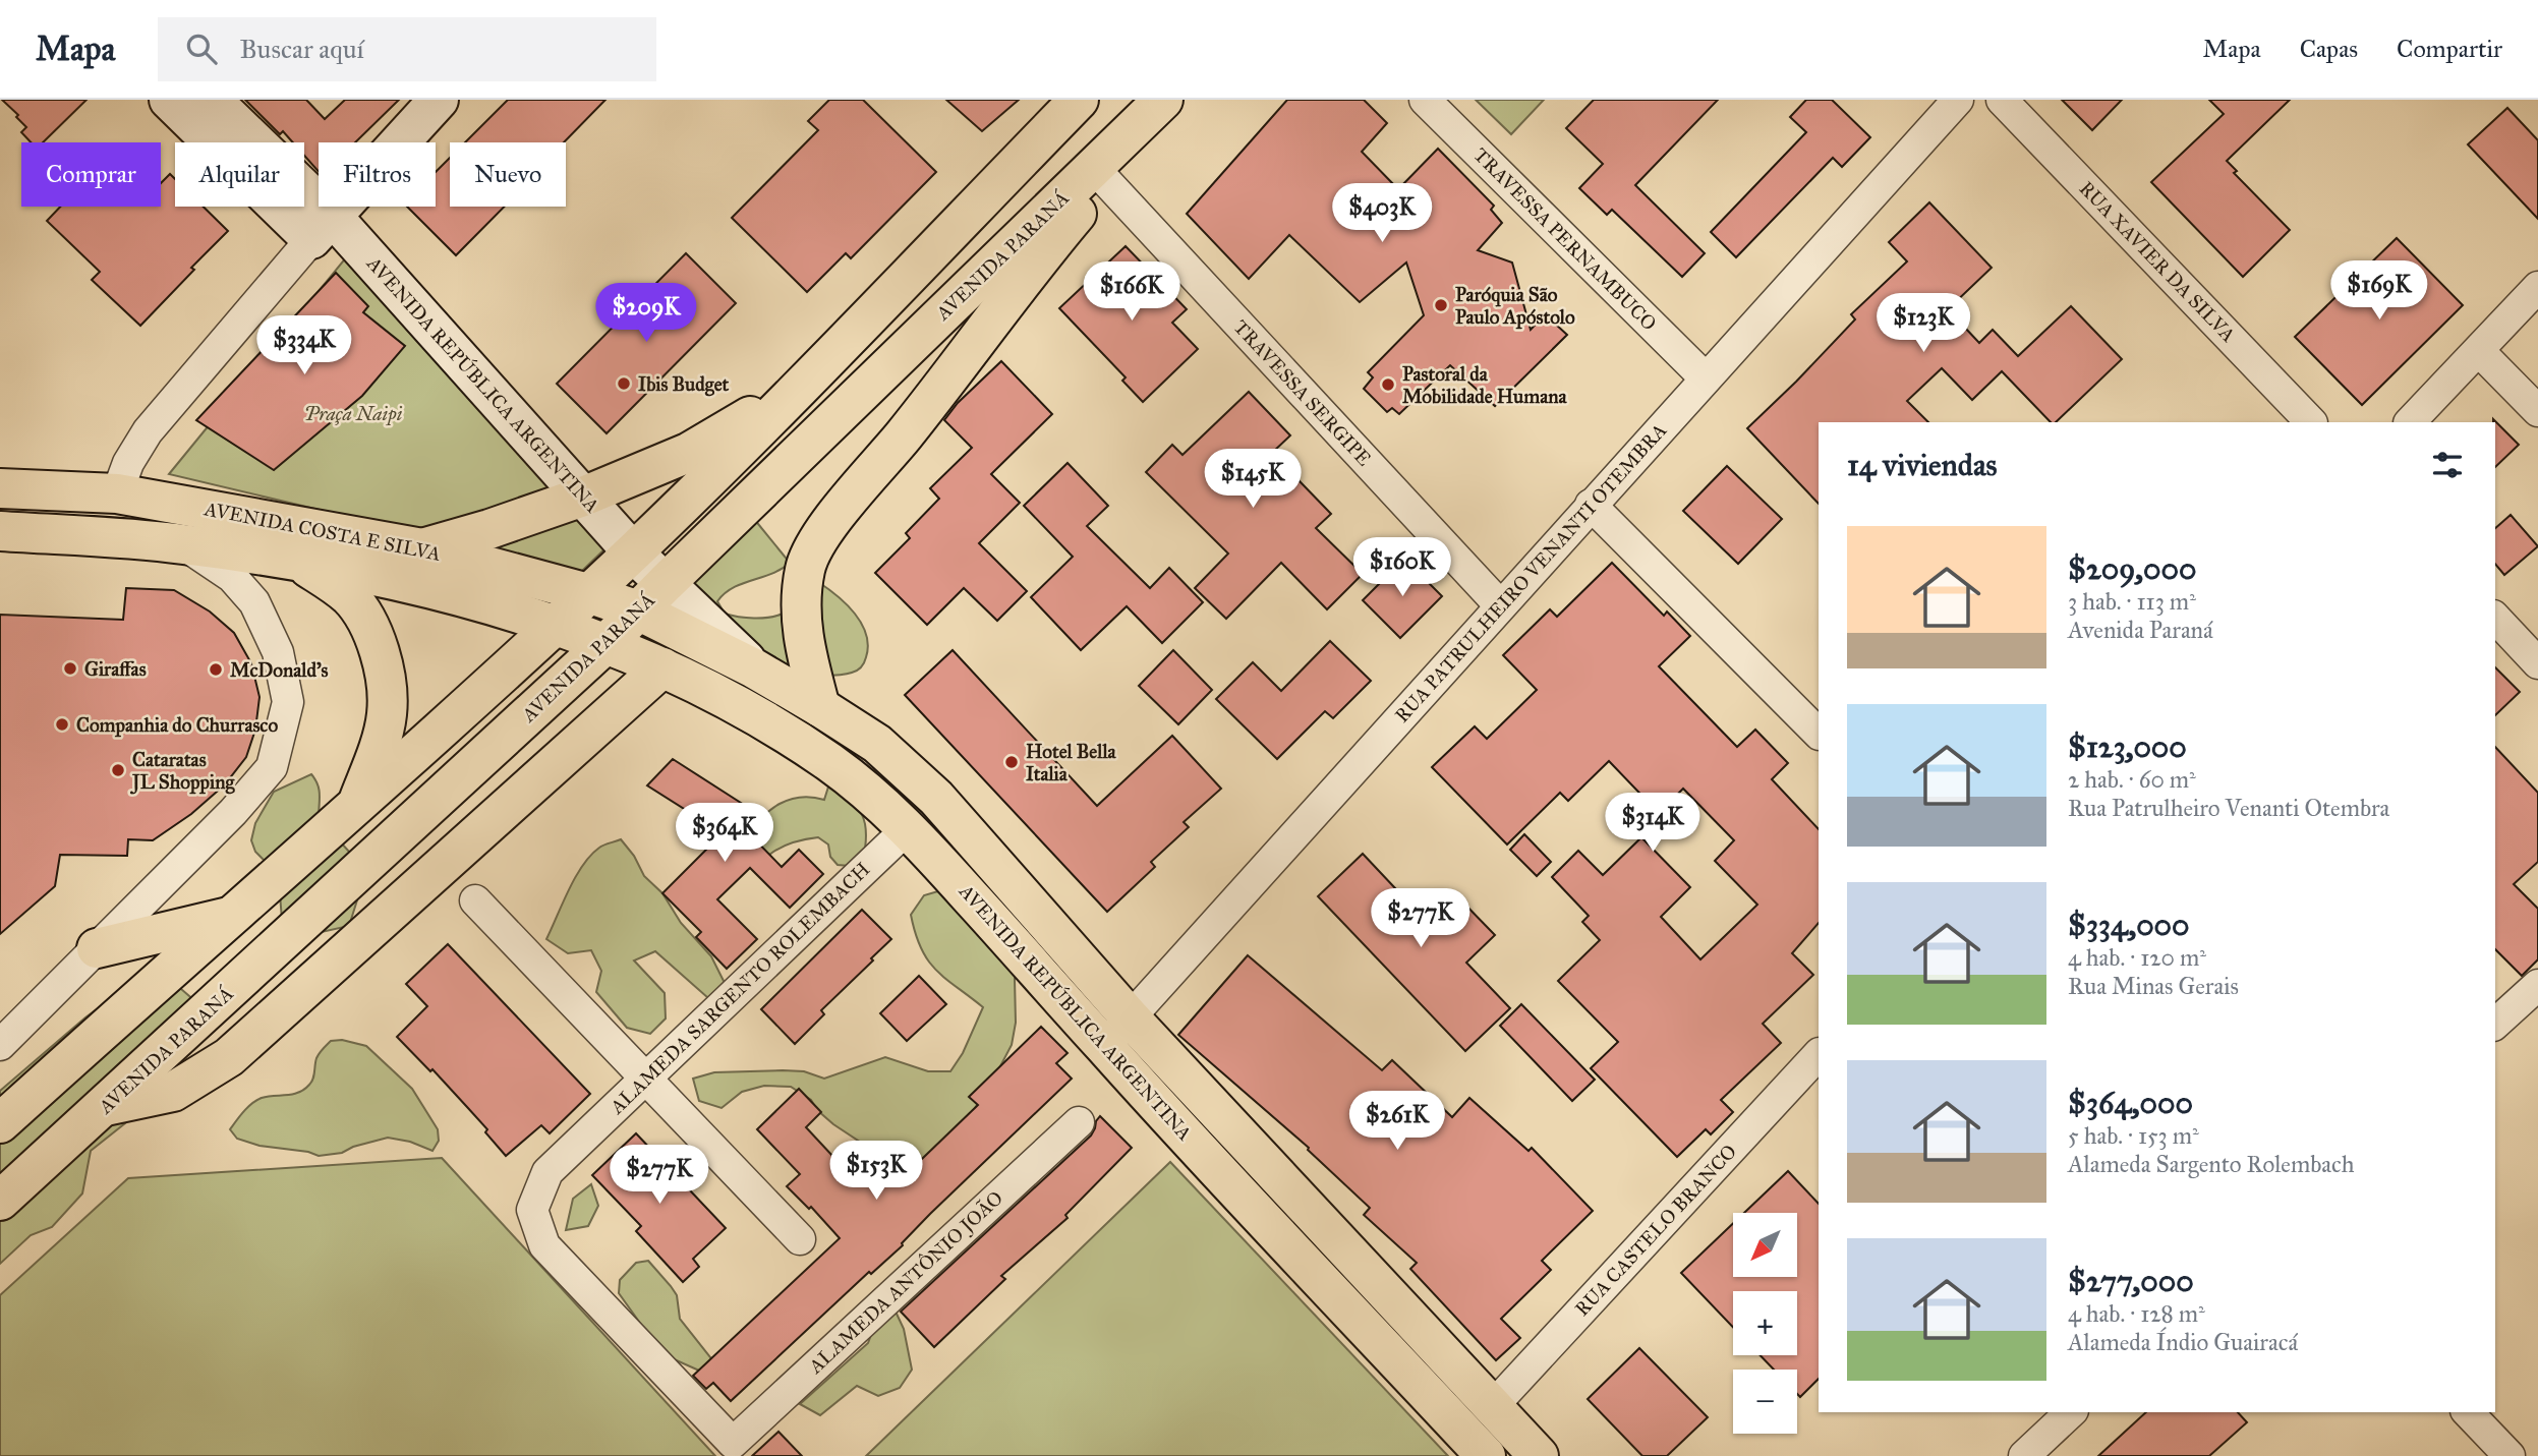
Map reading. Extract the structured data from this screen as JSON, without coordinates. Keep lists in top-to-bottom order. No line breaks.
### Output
{"streets":{"main road":["AVENIDA PARANÁ","AVENIDA REPÚBLICA ARGENTINA","AVENIDA COSTA E SILVA"],"street":["TRAVESSA PERNAMBUCO","RUA XAVIER DA SILVA","TRAVESSA SERGIPE","RUA PATRULHEIRO VENANTI OTEMBRA","ALAMEDA SARGENTO ROLEMBACH","RUA CASTELO BRANCO","ALAMEDA ANTÔNIO JOÃO"]},"crossings":[["TRAVESSA PERNAMBUCO","RUA PATRULHEIRO VENANTI OTEMBRA"],["AVENIDA PARANÁ","AVENIDA REPÚBLICA ARGENTINA"],["AVENIDA PARANÁ","AVENIDA COSTA E SILVA"],["AVENIDA REPÚBLICA ARGENTINA","AVENIDA COSTA E SILVA"],["AVENIDA REPÚBLICA ARGENTINA","RUA PATRULHEIRO VENANTI OTEMBRA"],["AVENIDA REPÚBLICA ARGENTINA","ALAMEDA SARGENTO ROLEMBACH"],["AVENIDA REPÚBLICA ARGENTINA","RUA CASTELO BRANCO"],["TRAVESSA SERGIPE","RUA PATRULHEIRO VENANTI OTEMBRA"],["ALAMEDA SARGENTO ROLEMBACH","ALAMEDA ANTÔNIO JOÃO"]],"parks":["Praça Naipi"],"places":["Paróquia São Paulo Apóstolo","Ibis Budget","Pastoral da Mobilidade Humana","Giraffas","McDonald's","Companhia do Churrasco","Hotel Bella Italia","Cataratas JL Shopping"],"north":"bottom left","page":{"header":"Mapa","search":"Buscar aquí","nav":["Mapa","Capas","Compartir"],"chip":["Comprar","Alquilar","Filtros","Nuevo"],"price":["$403K","$169K","$166K","$209K","$123K","$334K","$145K","$160K","$314K","$364K","$277K","$261K","$153K","$277K"],"heading":"14 viviendas","list":[{"name":"$209,000","note":"3 hab. · 113 m² · Avenida Paraná"},{"name":"$123,000","note":"2 hab. · 60 m² · Rua Patrulheiro Venanti Otembra"},{"name":"$334,000","note":"4 hab. · 120 m² · Rua Minas Gerais"},{"name":"$364,000","note":"5 hab. · 153 m² · Alameda Sargento Rolembach"},{"name":"$277,000","note":"4 hab. · 128 m² · Alameda Índio Guairacá"}],"map_buttons":["+","−"]}}
